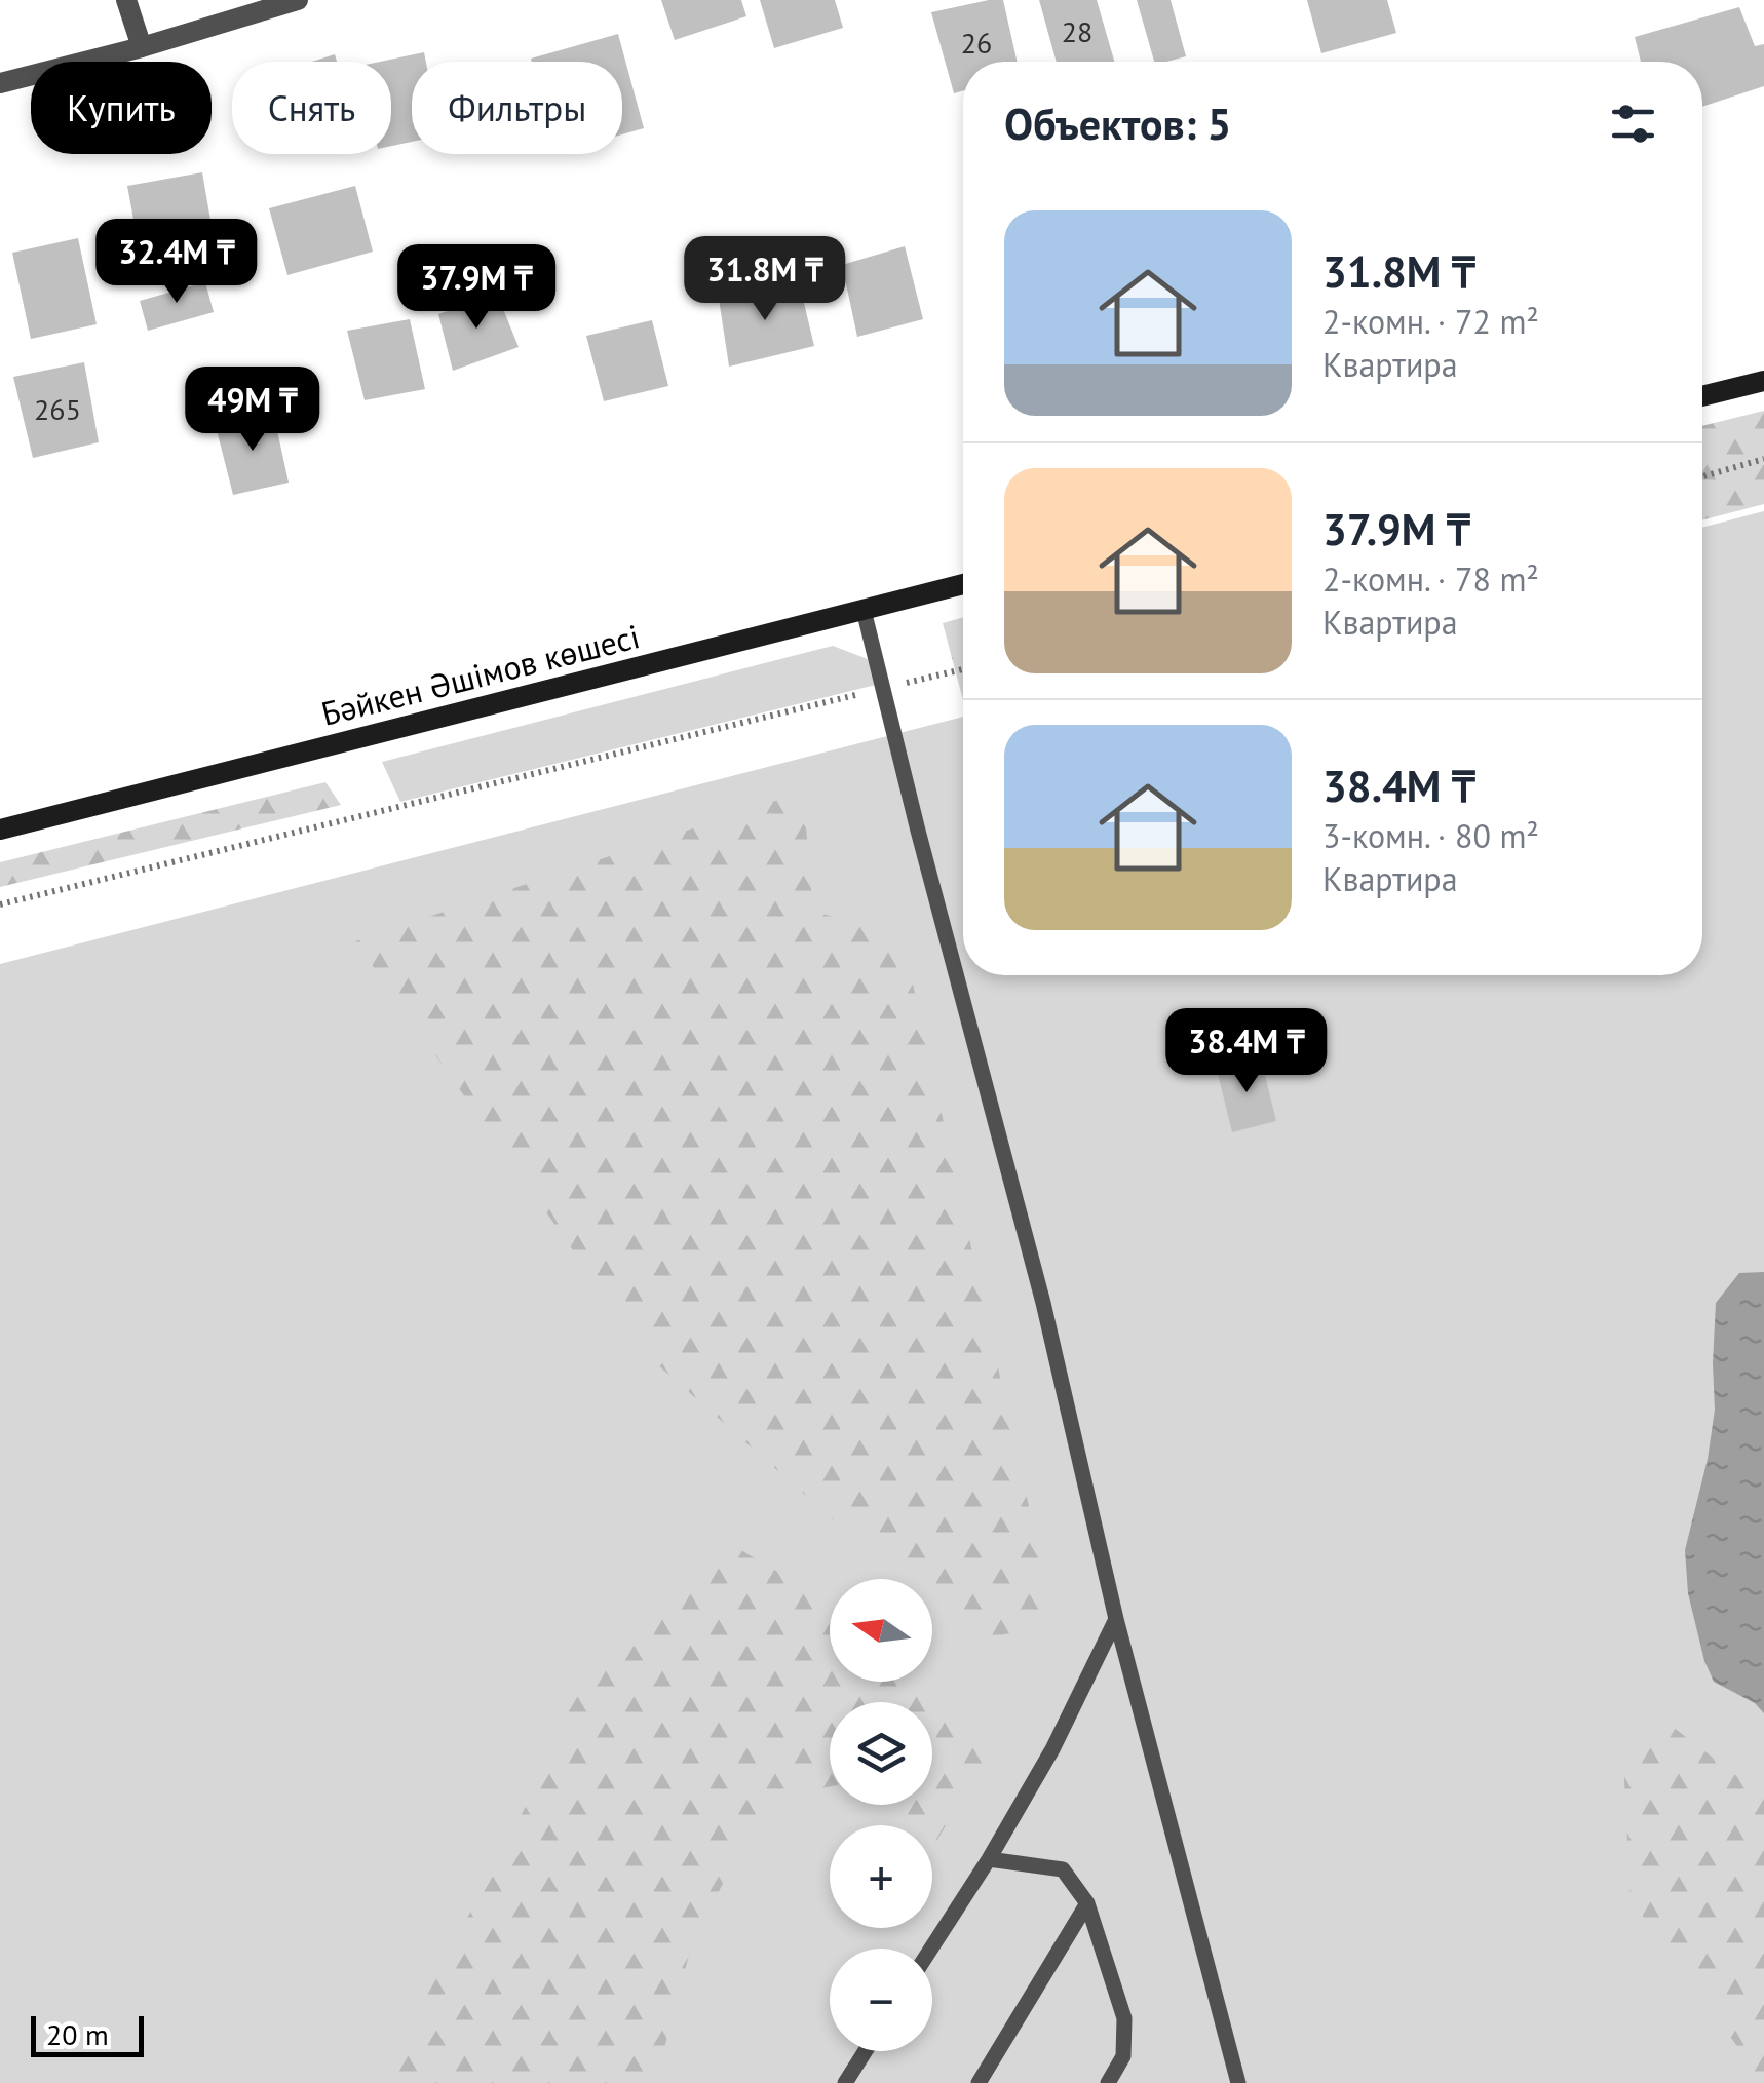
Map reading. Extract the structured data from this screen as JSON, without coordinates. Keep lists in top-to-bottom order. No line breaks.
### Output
{"streets":{"main road":["Бәйкен Әшімов көшесі"]},"house_numbers":["28","26","265"],"scale_bar":"20 m","north":"left","page":{"chip":["Купить","Снять","Фильтры"],"heading":"Объектов: 5","list":[{"name":"31.8M ₸","note":"2-комн. · 72 m² · Квартира"},{"name":"37.9M ₸","note":"2-комн. · 78 m² · Квартира"},{"name":"38.4M ₸","note":"3-комн. · 80 m² · Квартира"}],"price":["32.4M ₸","31.8M ₸","37.9M ₸","49M ₸","38.4M ₸"],"map_buttons":["+","−"],"scale":"20 m"}}
